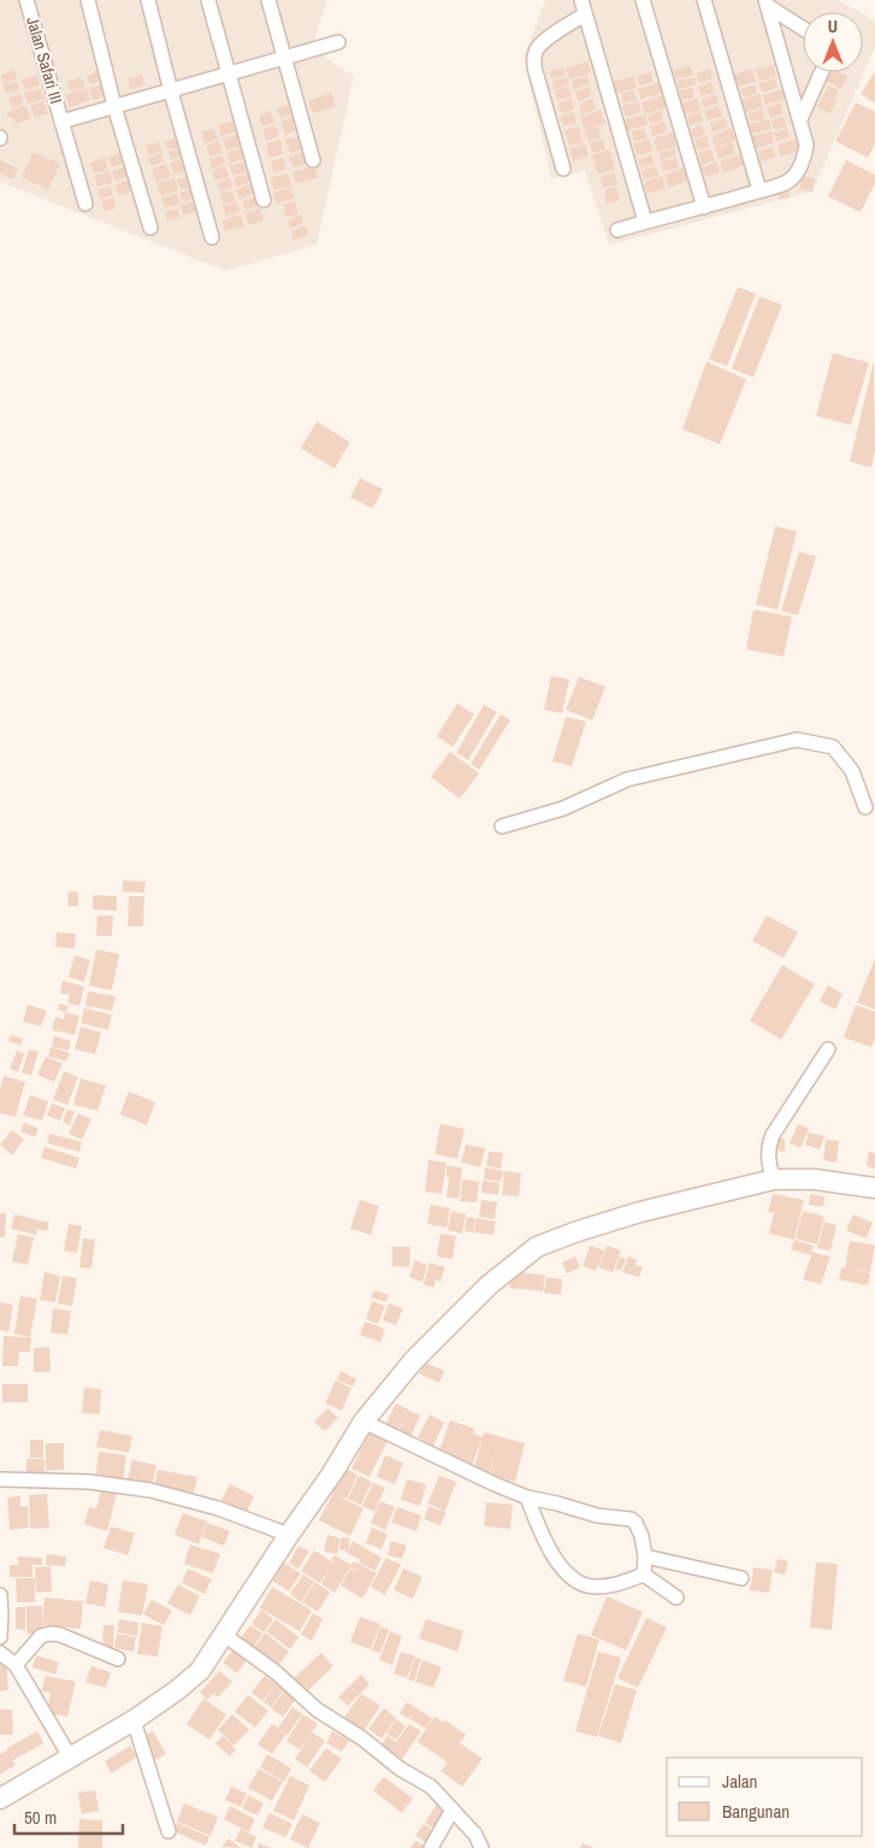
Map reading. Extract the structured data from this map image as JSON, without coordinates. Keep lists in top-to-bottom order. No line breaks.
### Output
{"streets":{"street":["Jalan Safari III"]},"legend":["Jalan","Bangunan"],"scale_bar":"50 m","north":"top"}
